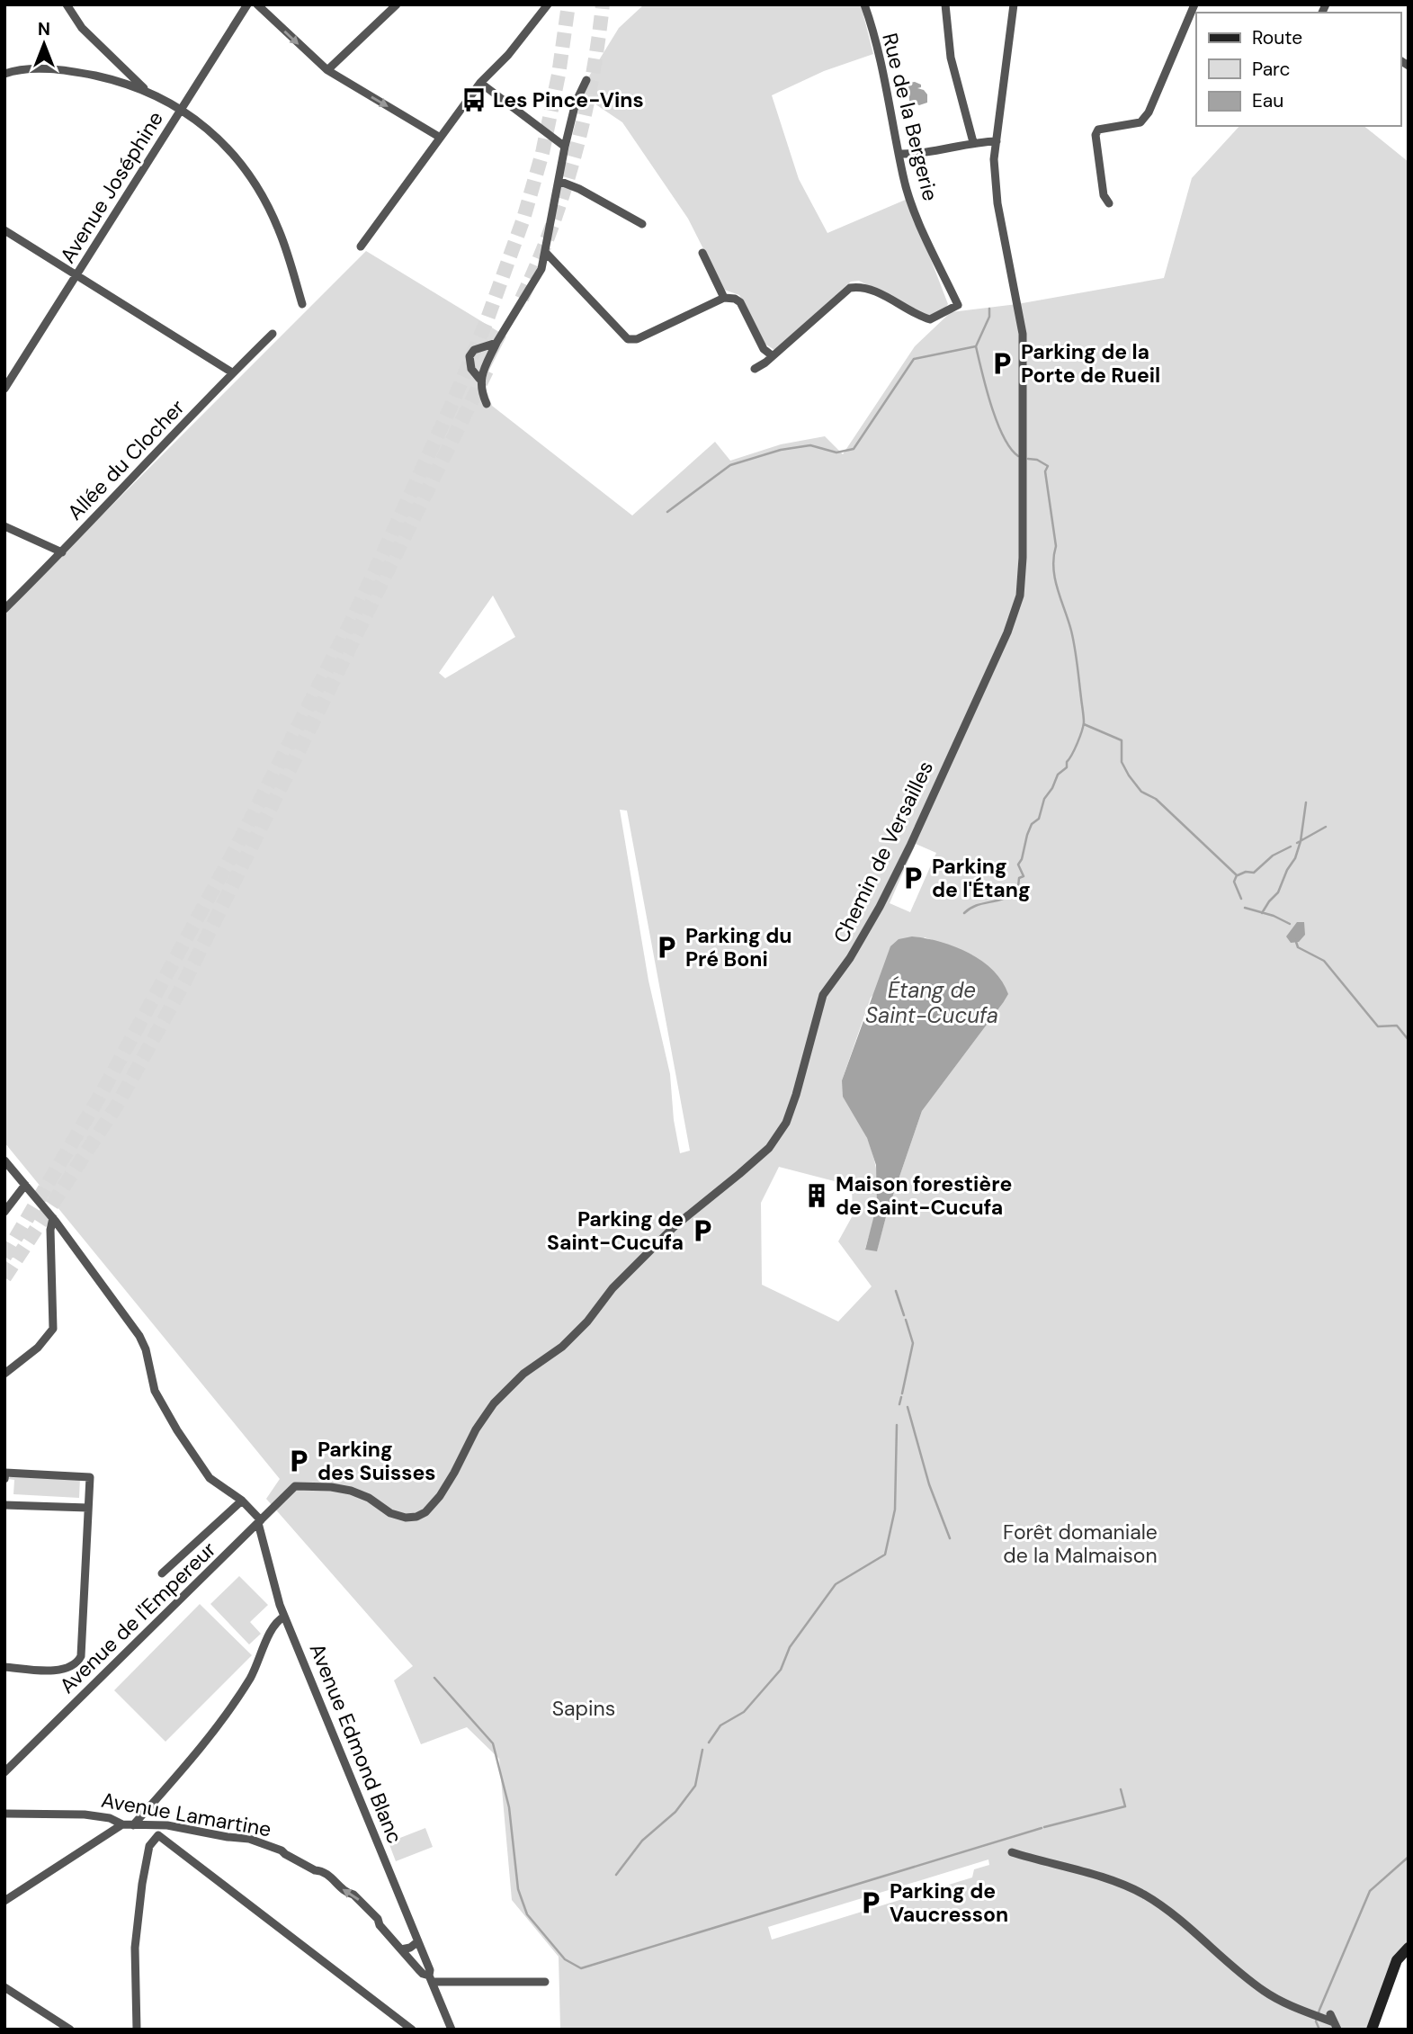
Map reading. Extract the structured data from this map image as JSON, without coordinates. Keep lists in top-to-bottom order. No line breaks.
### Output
{"streets":{"street":["Rue de la Bergerie","Avenue Joséphine","Allée du Clocher","Chemin de Versailles","Avenue de l'Empereur","Avenue Edmond Blanc","Avenue Lamartine"]},"crossings":[["Chemin de Versailles","Avenue de l'Empereur"],["Avenue de l'Empereur","Avenue Edmond Blanc"],["Avenue Edmond Blanc","Avenue Lamartine"]],"water":["Étang de Saint-Cucufa"],"parks":["Forêt domaniale de la Malmaison","Sapins"],"places":{"bus stop":["Les Pince-Vins"],"parking":["Parking de la Porte de Rueil","Parking de l'Étang","Parking du Pré Boni","Parking de Saint-Cucufa","Parking des Suisses","Parking de Vaucresson"],"building":["Maison forestière de Saint-Cucufa"]},"legend":["Route","Parc","Eau"],"north":"top"}
